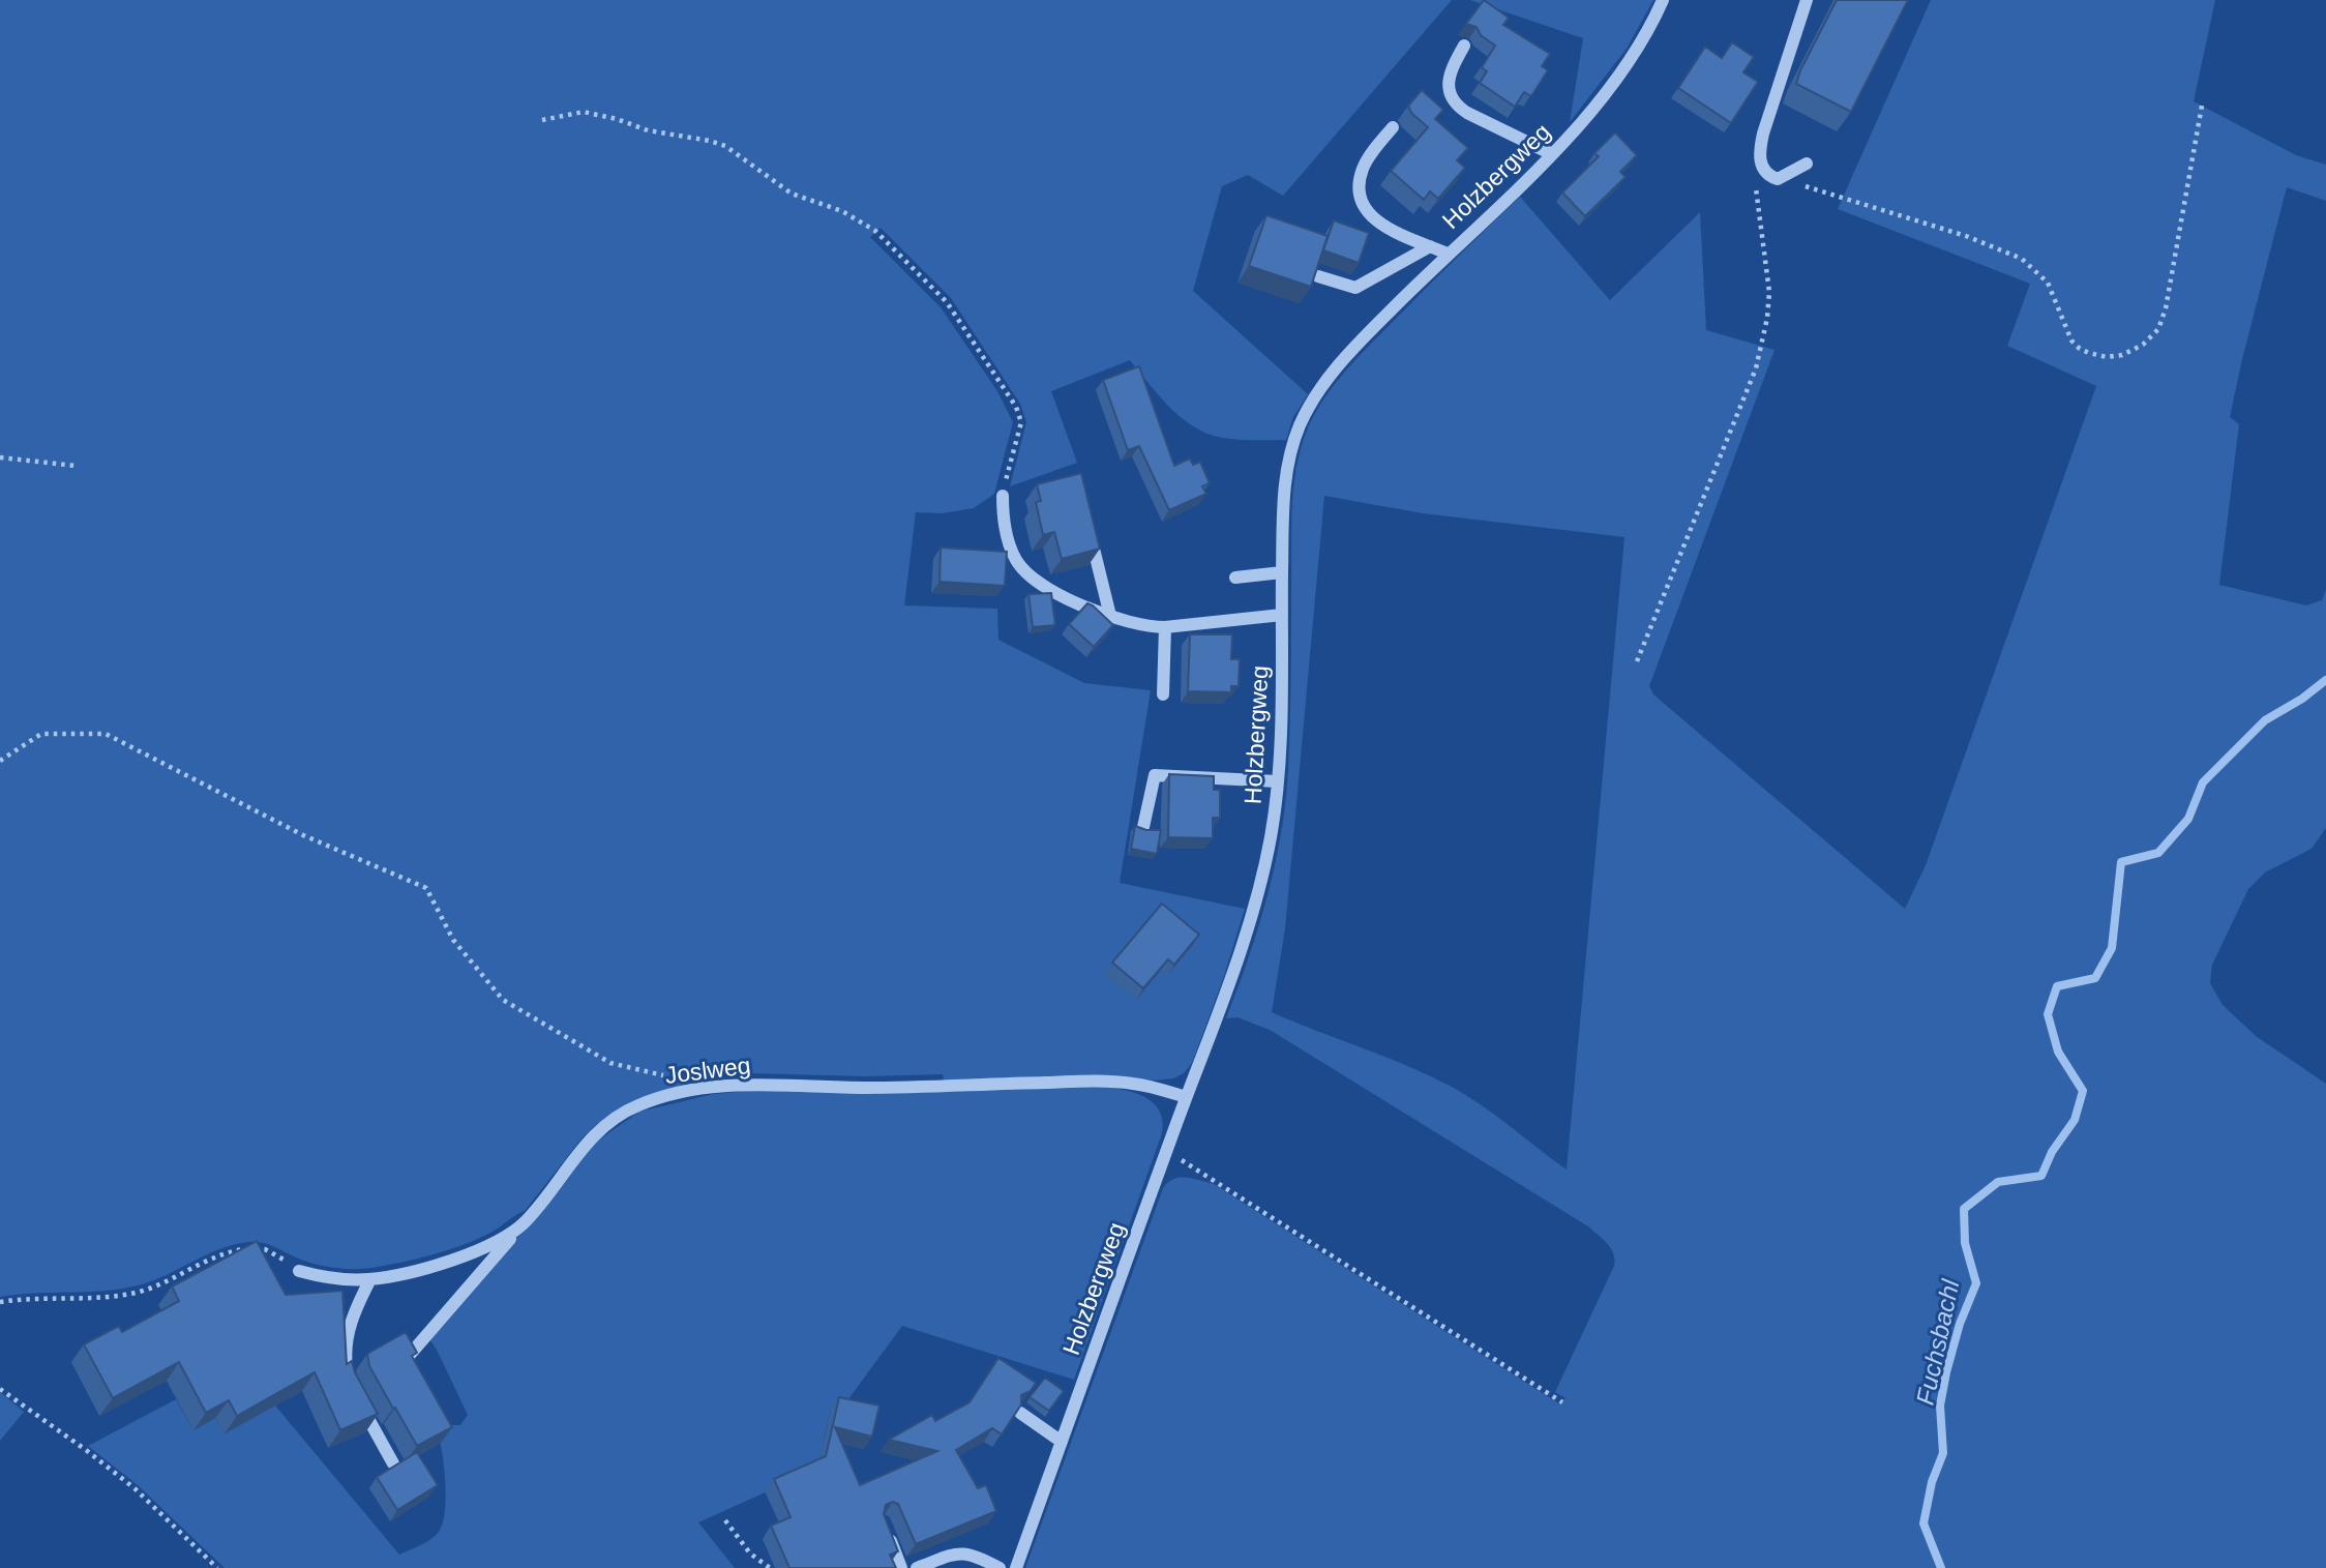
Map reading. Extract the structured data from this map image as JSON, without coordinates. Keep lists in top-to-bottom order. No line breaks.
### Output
{"streets":{"street":["Holzbergweg","Joslweg"]},"crossings":[["Holzbergweg","Joslweg"]],"water":["Fuchsbachl"]}
